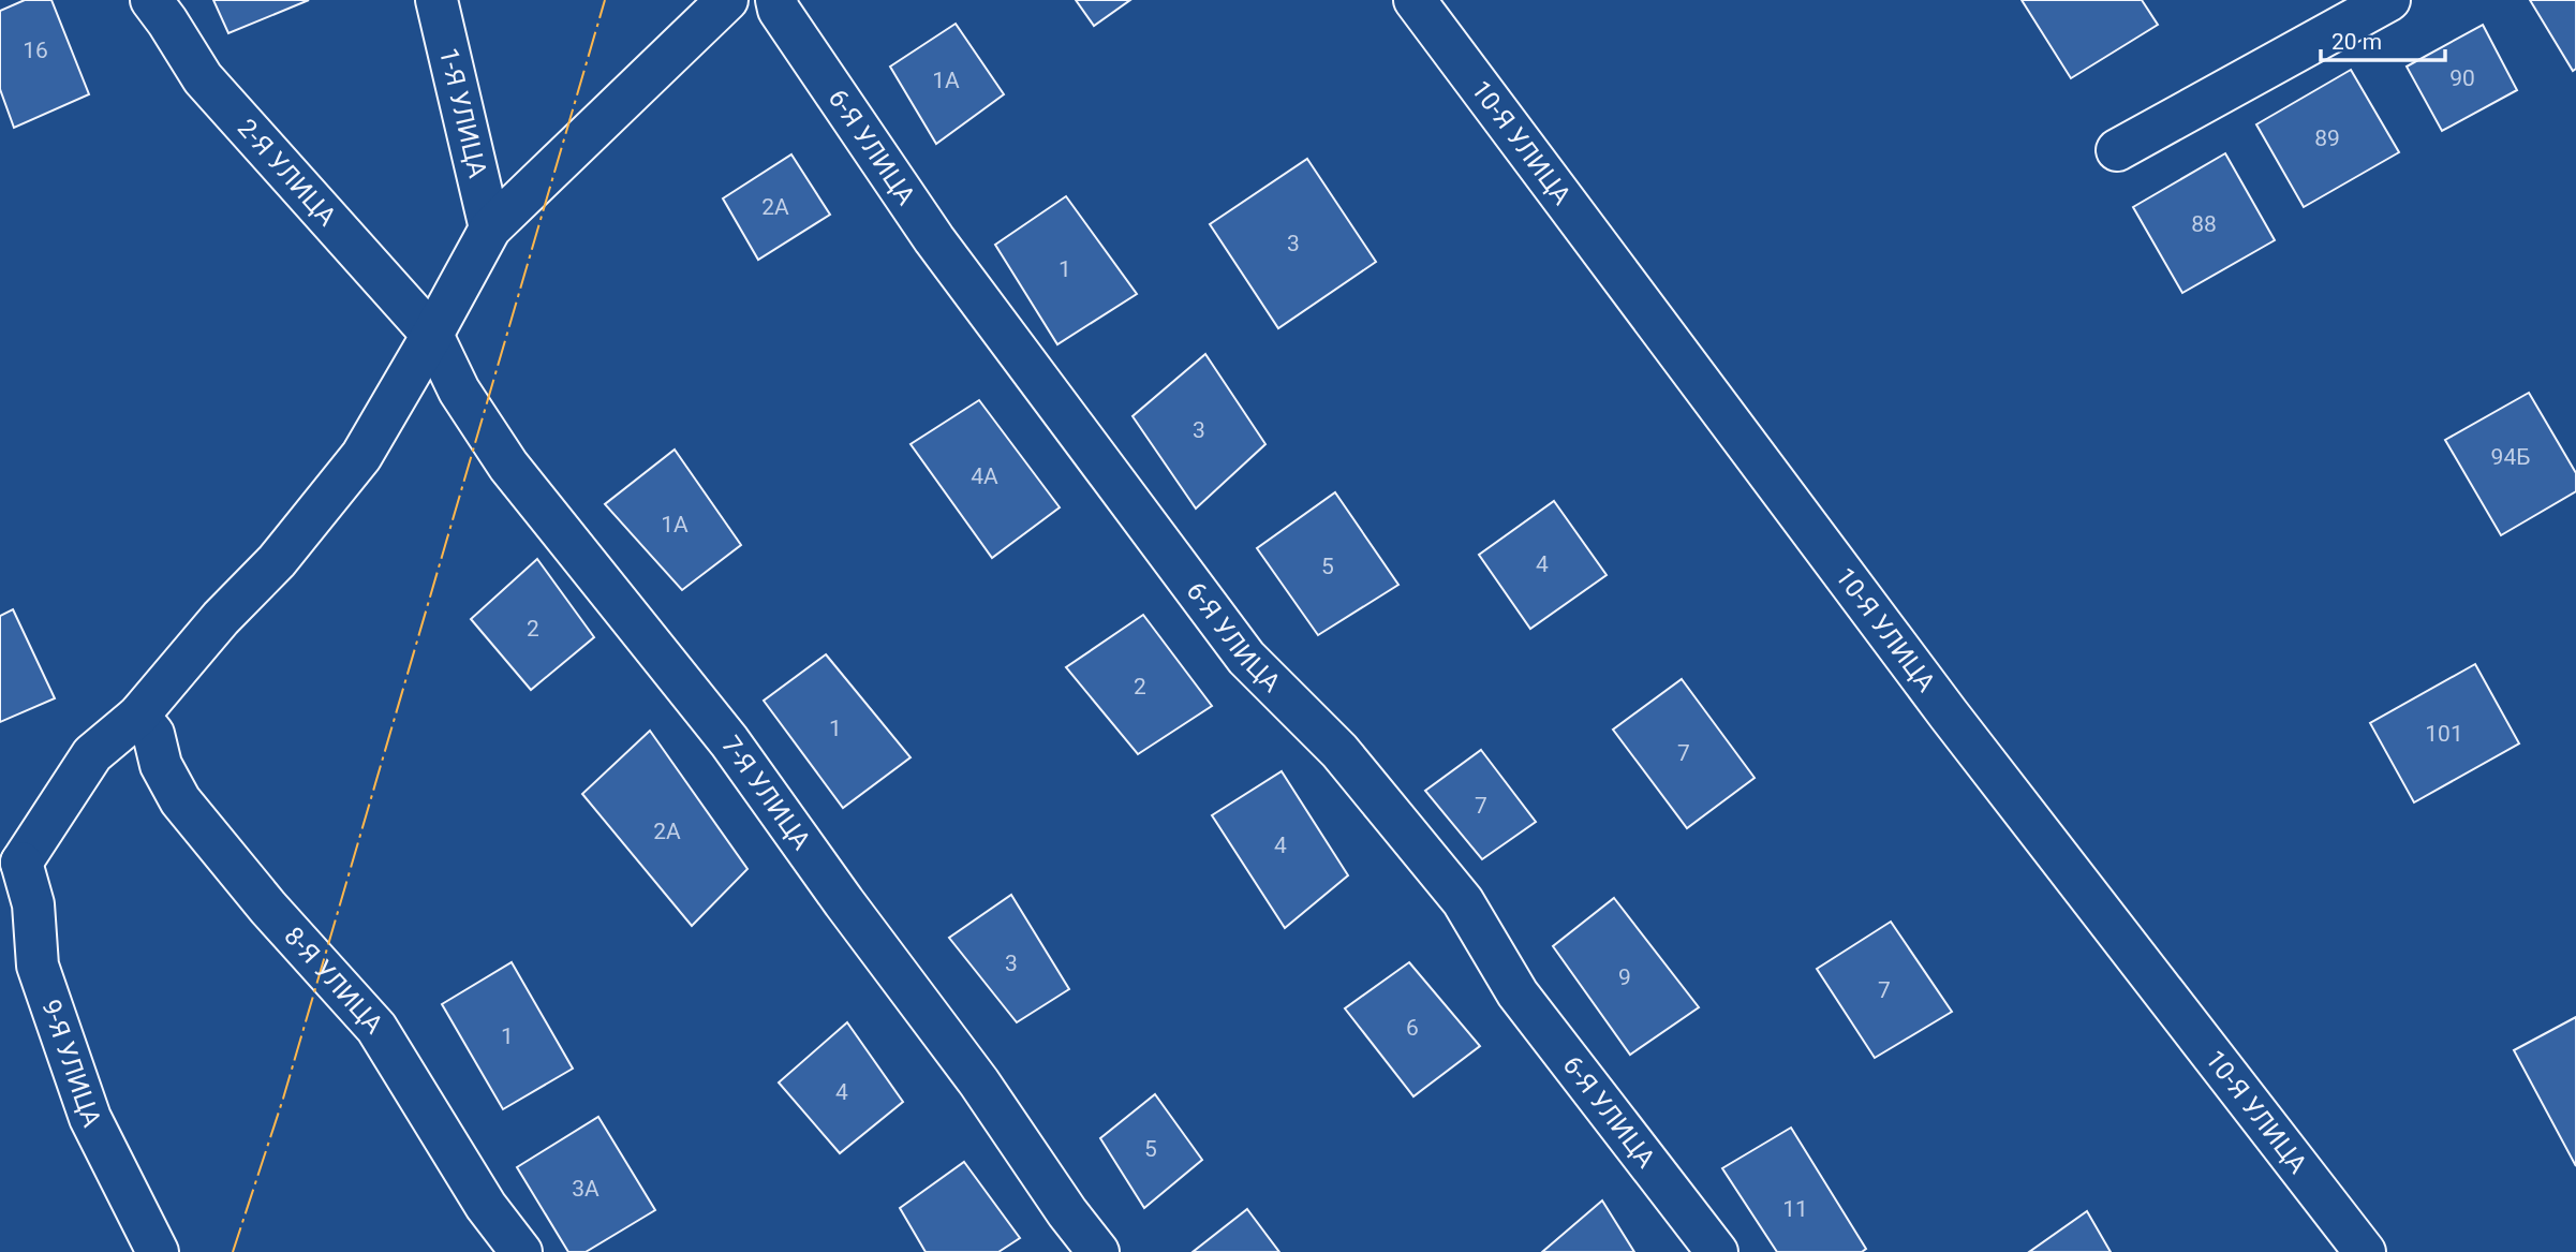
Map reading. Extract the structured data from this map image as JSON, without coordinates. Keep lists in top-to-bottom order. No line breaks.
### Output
{"streets":{"street":["1-Я УЛИЦА","10-Я УЛИЦА","6-Я УЛИЦА","2-Я УЛИЦА","7-Я УЛИЦА","8-Я УЛИЦА","9-Я УЛИЦА"]},"crossings":[["2-Я УЛИЦА","7-Я УЛИЦА"]],"house_numbers":["16","90","1А","89","2А","88","3","1","3","94Б","4А","1А","4","5","2","2","1","101","7","7","2А","4","3","9","7","6","1","4","5","3А","11"],"scale_bar":"20 m"}
